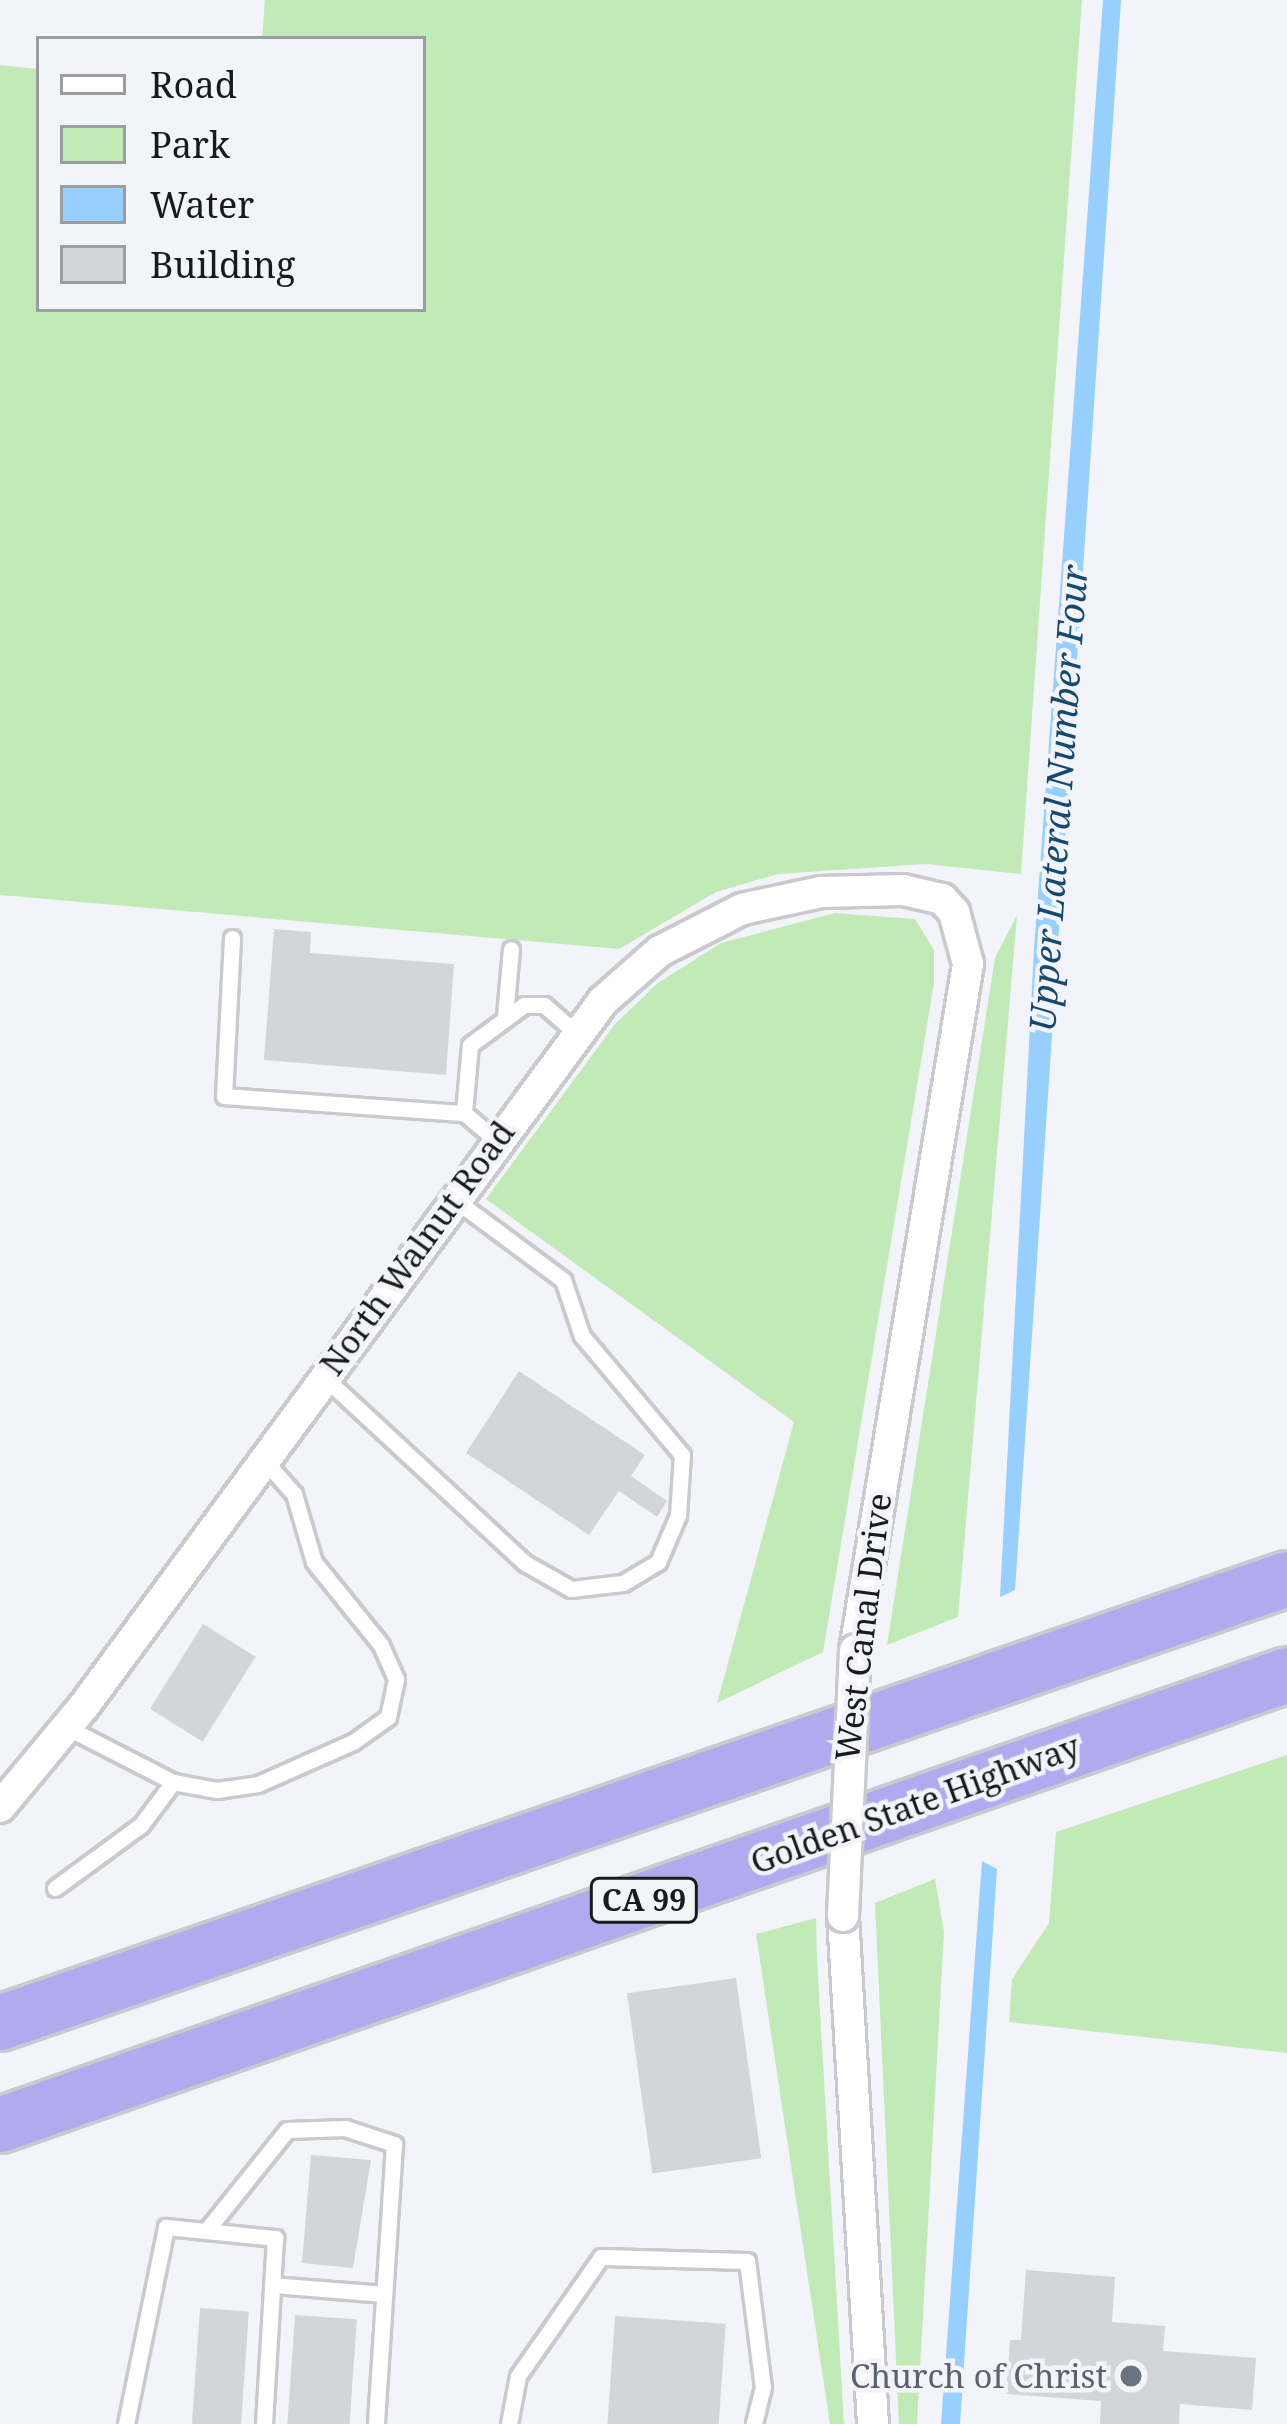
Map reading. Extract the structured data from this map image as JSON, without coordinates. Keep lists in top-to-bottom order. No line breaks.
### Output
{"streets":{"highway":["Golden State Highway","CA 99"],"street":["North Walnut Road","West Canal Drive"]},"crossings":[["North Walnut Road","West Canal Drive"]],"water":["Upper Lateral Number Four"],"places":["Church of Christ"],"legend":["Road","Park","Water","Building"]}
